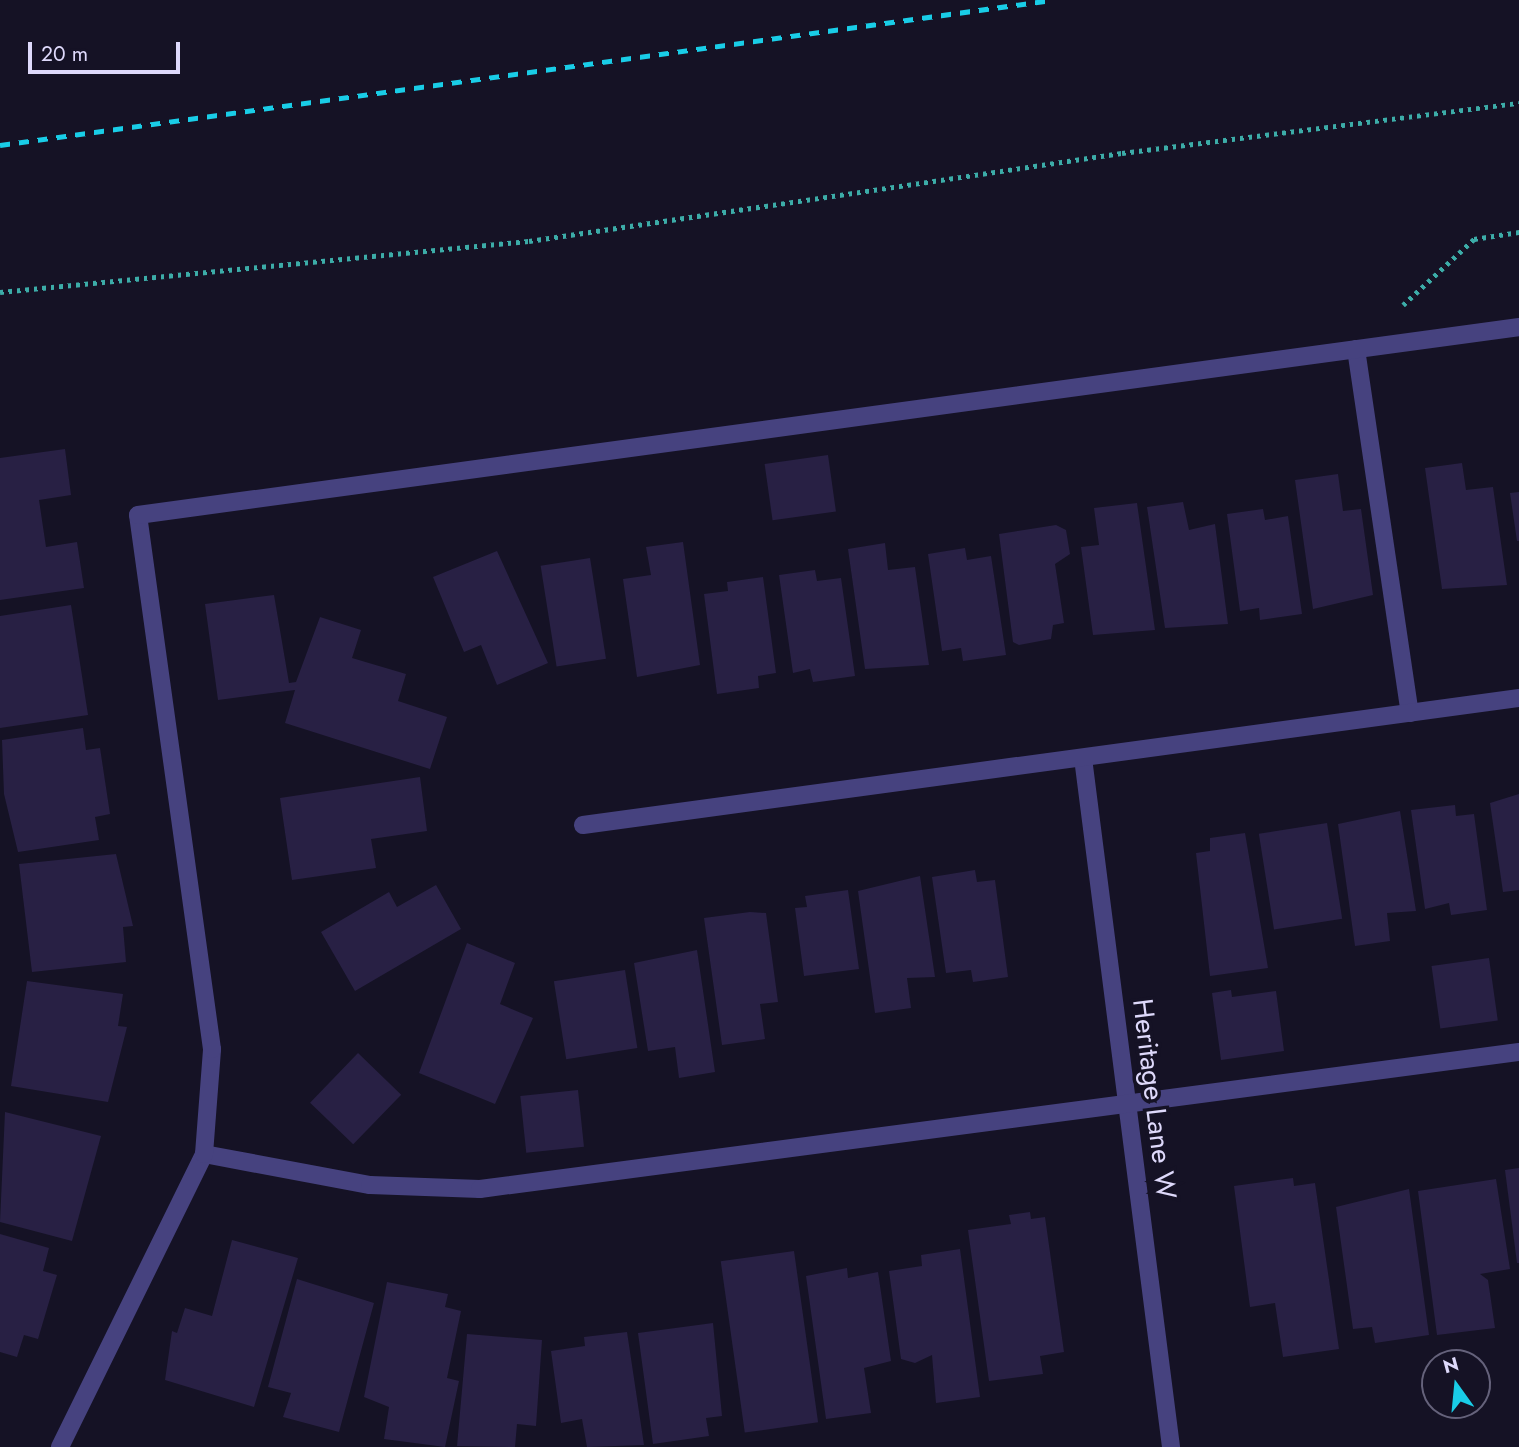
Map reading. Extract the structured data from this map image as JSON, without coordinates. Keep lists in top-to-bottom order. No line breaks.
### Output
{"streets":{"street":["Heritage Lane W"]},"scale_bar":"20 m","north":"top"}
